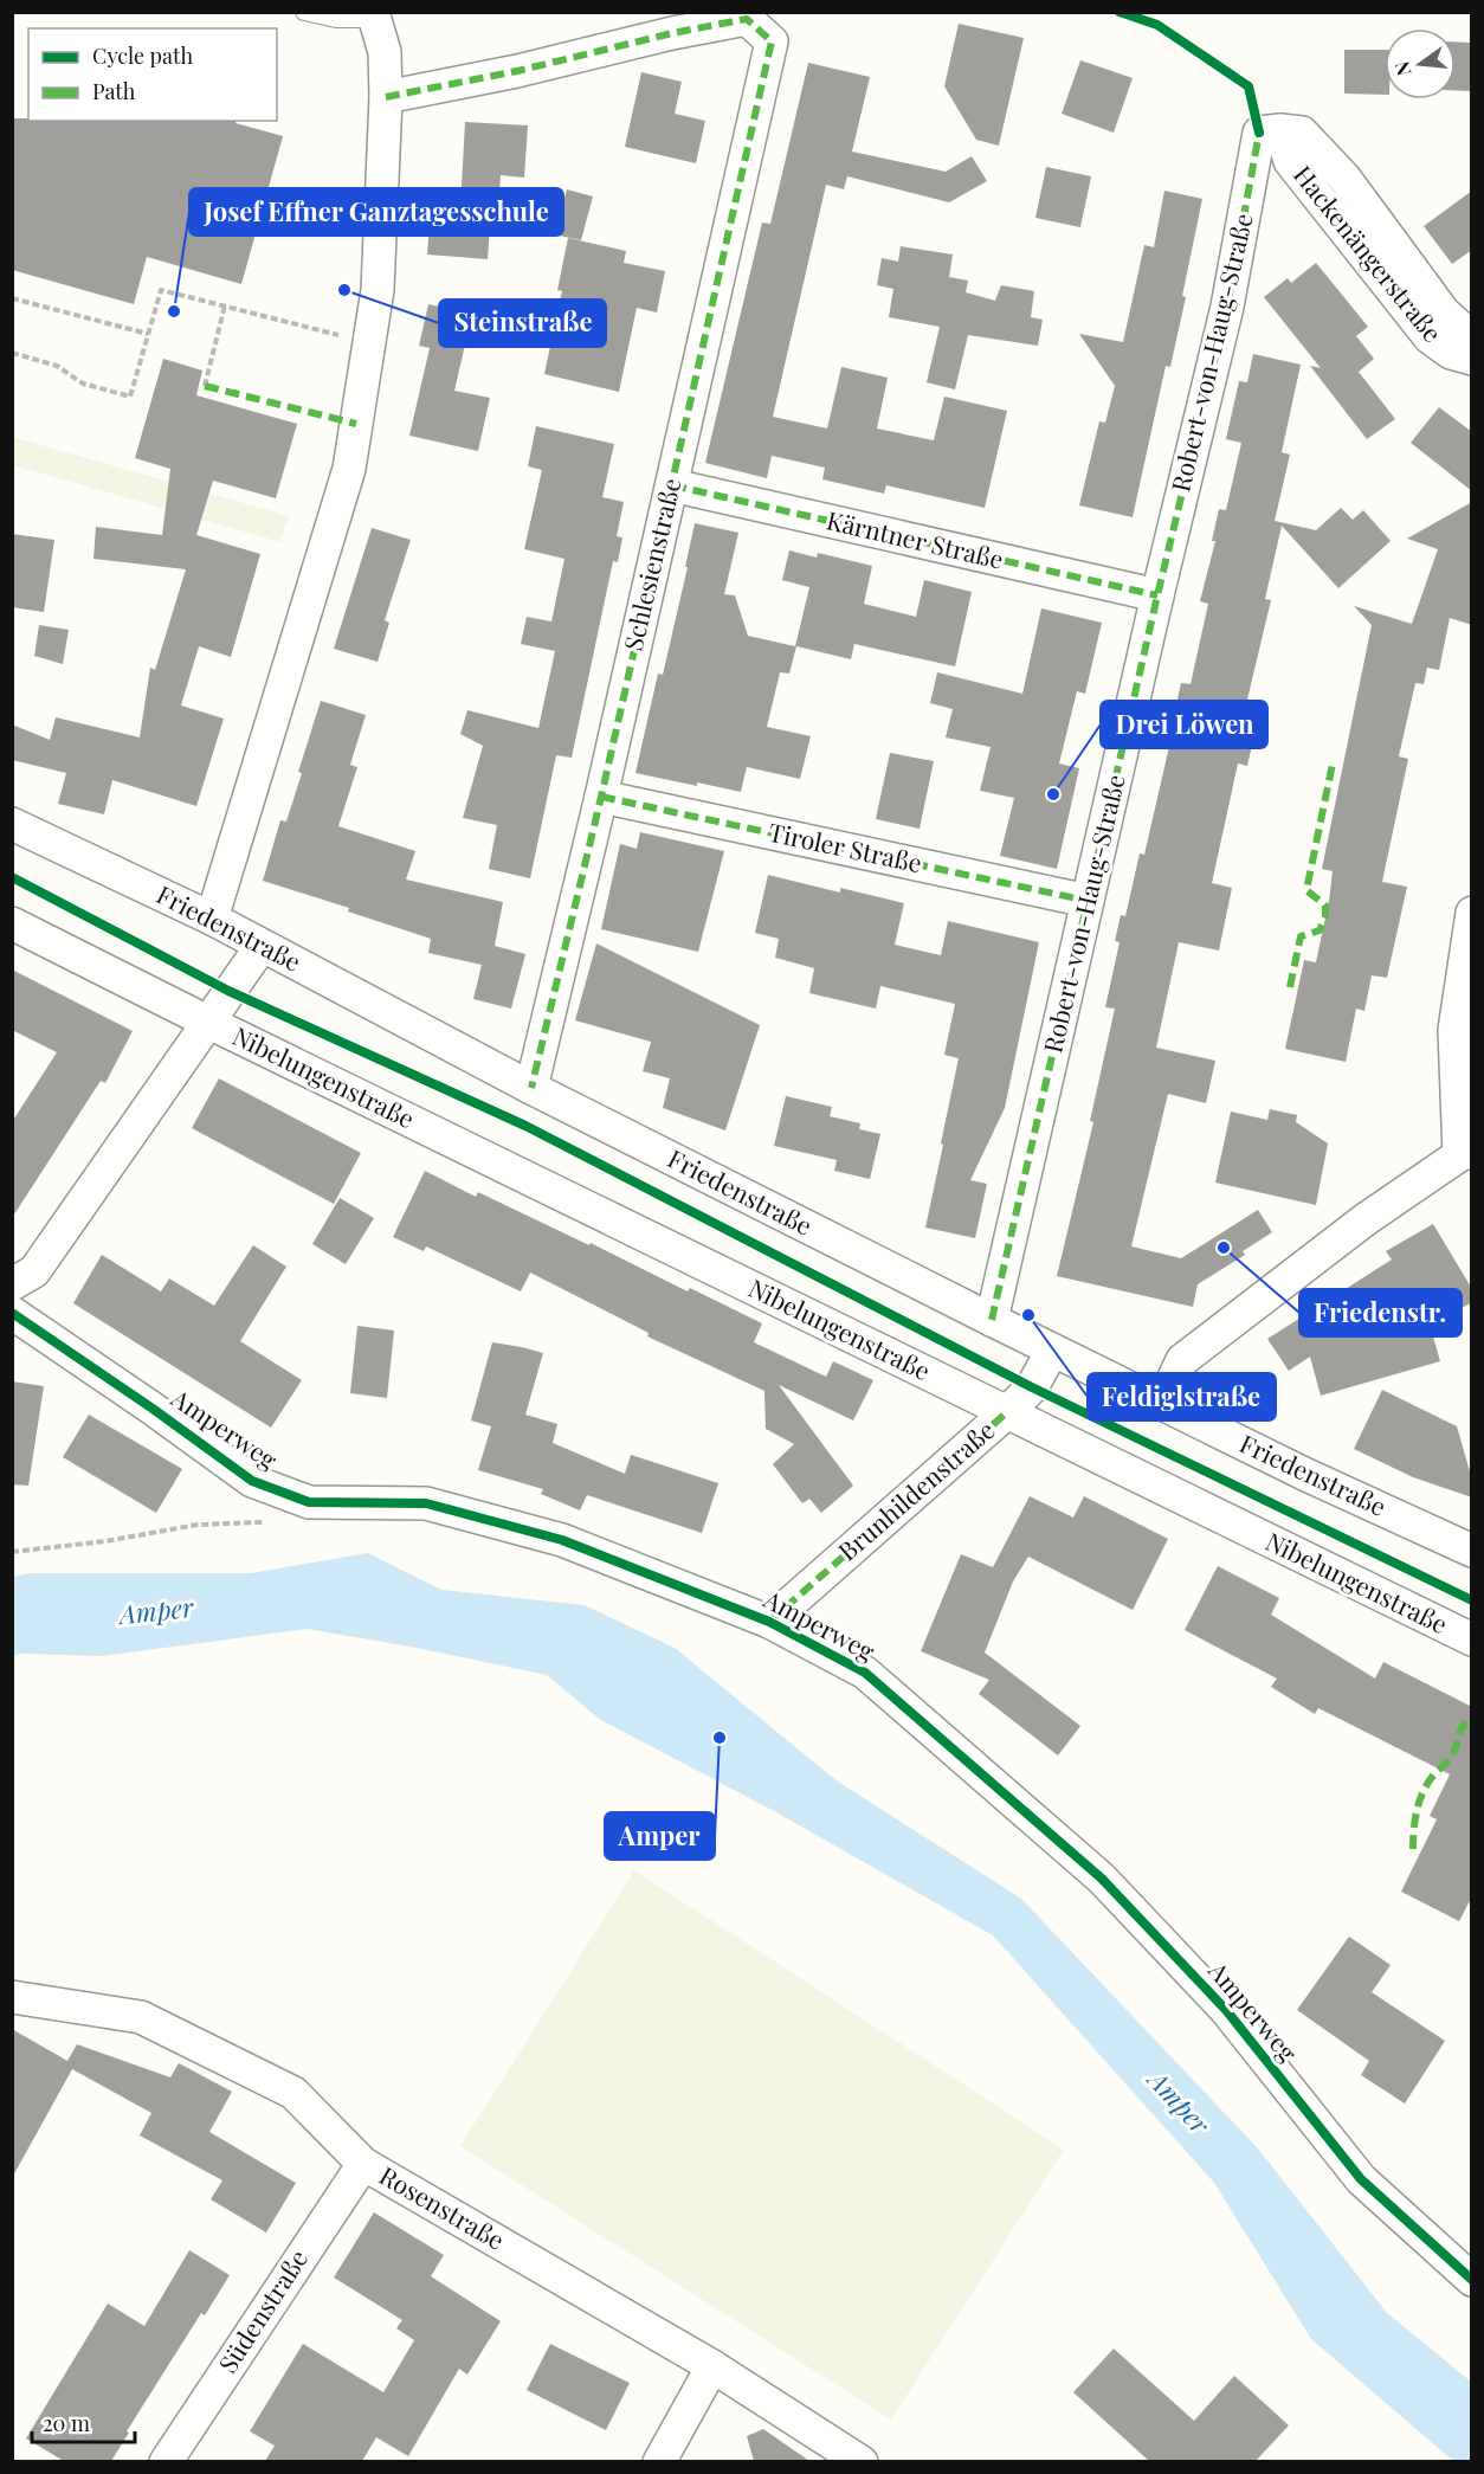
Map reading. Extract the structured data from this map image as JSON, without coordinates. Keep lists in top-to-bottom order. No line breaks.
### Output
{"streets":{"street":["Hackenängerstraße","Robert-von-Haug-Straße","Kärntner Straße","Schlesienstraße","Tiroler Straße","Friedenstraße","Nibelungenstraße","Amperweg","Brunhildenstraße","Rosenstraße","Südenstraße"]},"crossings":[["Hackenängerstraße","Robert-von-Haug-Straße"],["Robert-von-Haug-Straße","Kärntner Straße"],["Robert-von-Haug-Straße","Tiroler Straße"],["Robert-von-Haug-Straße","Friedenstraße"],["Kärntner Straße","Schlesienstraße"],["Schlesienstraße","Tiroler Straße"],["Schlesienstraße","Friedenstraße"],["Friedenstraße","Nibelungenstraße"],["Friedenstraße","Brunhildenstraße"],["Nibelungenstraße","Brunhildenstraße"],["Amperweg","Brunhildenstraße"],["Rosenstraße","Südenstraße"]],"water":["Amper"],"places":["Steinstraße","Josef Effner Ganztagesschule","Drei Löwen","Friedenstr.","Feldiglstraße","Amper"],"legend":["Cycle path","Path"],"scale_bar":"20 m","north":"left"}
